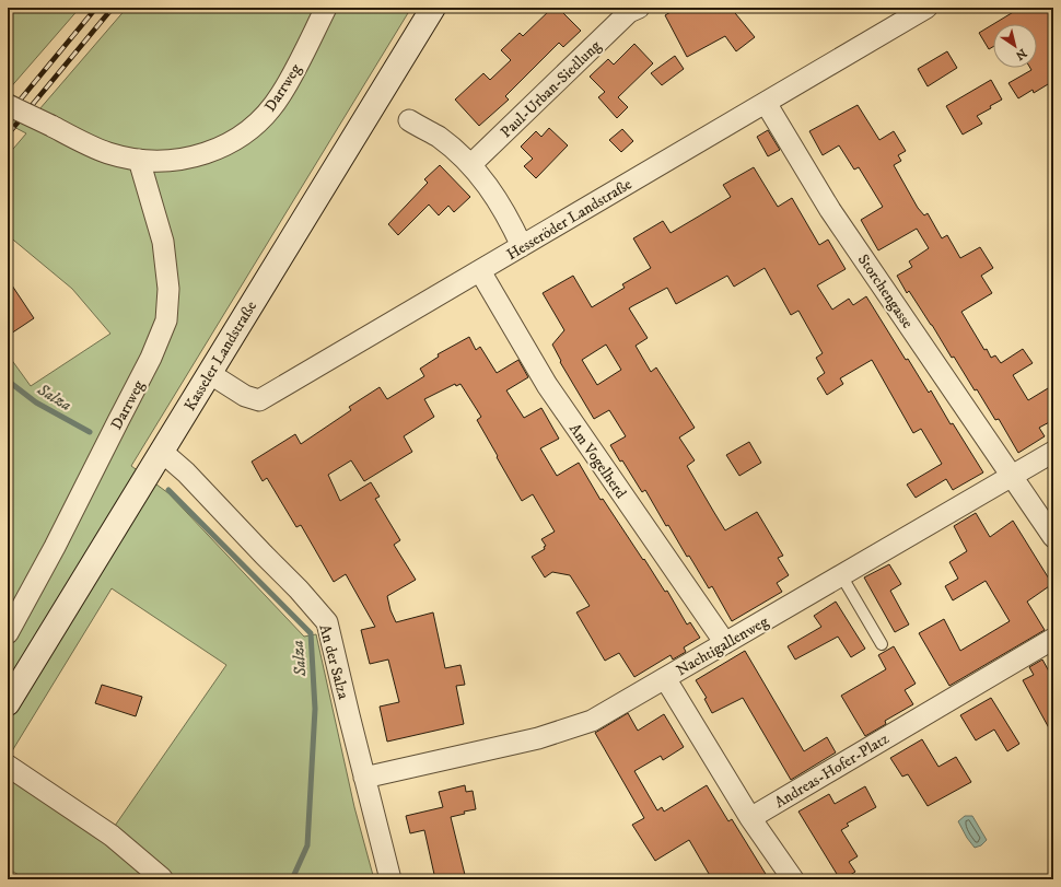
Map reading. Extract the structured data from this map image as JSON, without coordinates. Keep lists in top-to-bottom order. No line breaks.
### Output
{"streets":{"main road":["Kasseler Landstraße"],"street":["Darrweg","Paul-Urban-Siedlung","Hesseröder Landstraße","Storchengasse","Am Vogelherd","Nachtigallenweg","An der Salza","Andreas-Hofer-Platz"]},"crossings":[["Hesseröder Landstraße","Storchengasse"],["Hesseröder Landstraße","Kasseler Landstraße"],["Hesseröder Landstraße","Am Vogelherd"],["Storchengasse","Nachtigallenweg"],["Kasseler Landstraße","An der Salza"],["Am Vogelherd","Nachtigallenweg"],["Nachtigallenweg","An der Salza"]],"water":["Salza"],"north":"bottom right"}
